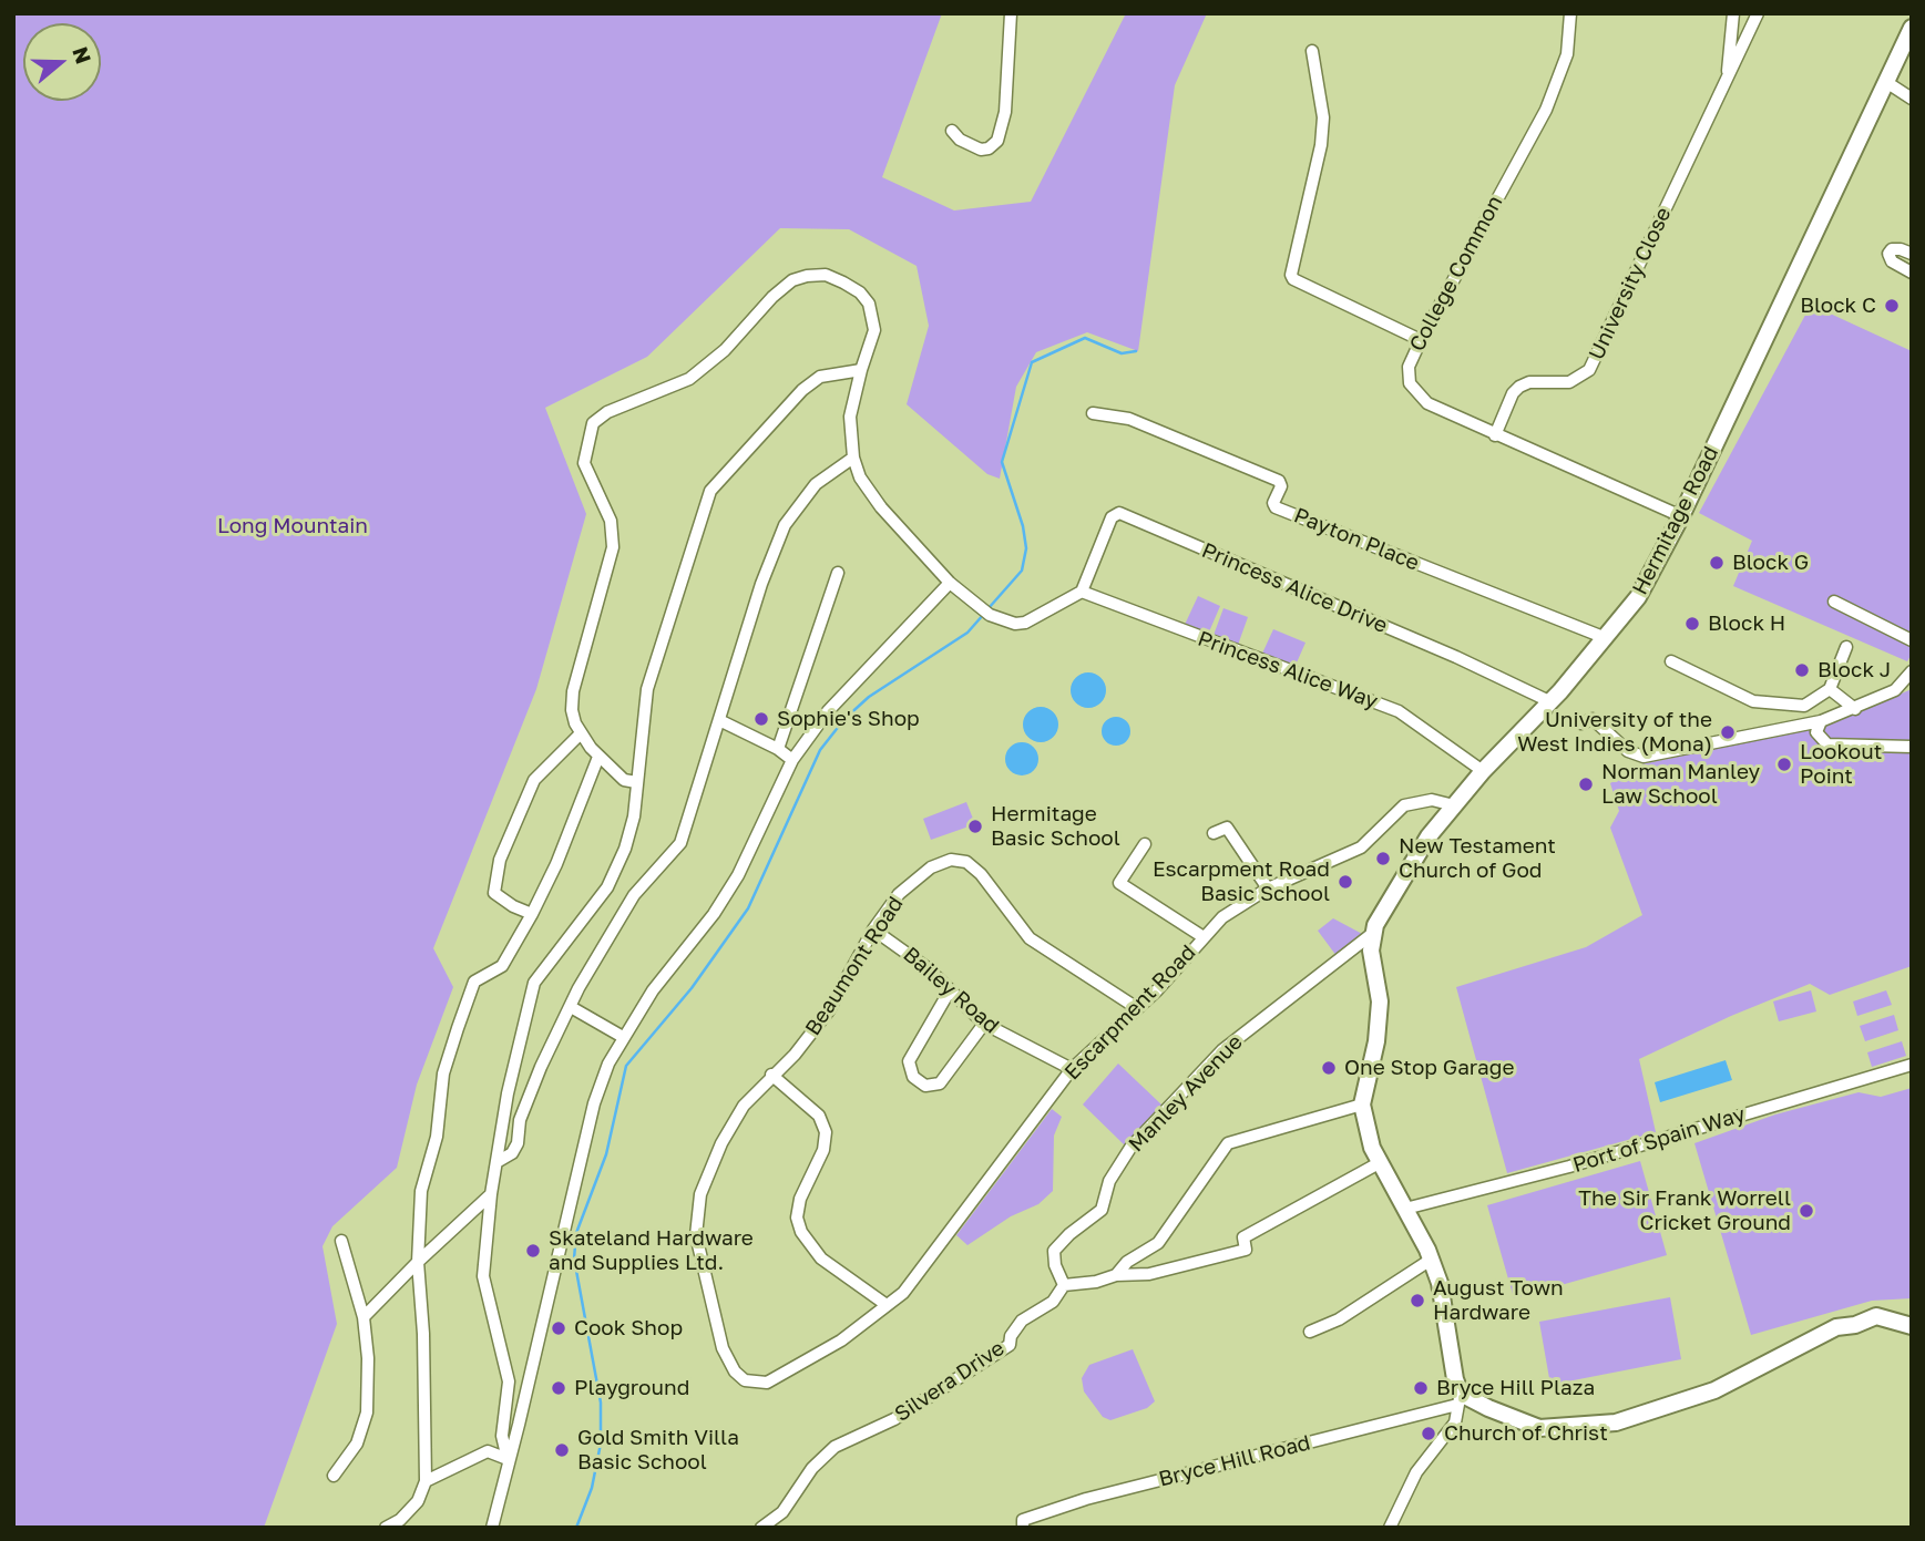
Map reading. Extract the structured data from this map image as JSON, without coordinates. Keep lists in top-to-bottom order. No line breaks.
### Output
{"streets":{"street":["College Common","University Close","Hermitage Road","Payton Place","Princess Alice Drive","Princess Alice Way","Beaumont Road","Bailey Road","Escarpment Road","Manley Avenue","Port of Spain Way","Silvera Drive","Bryce Hill Road"]},"crossings":[["College Common","University Close"],["College Common","Hermitage Road"],["Hermitage Road","Payton Place"],["Hermitage Road","Princess Alice Drive"],["Hermitage Road","Princess Alice Way"],["Hermitage Road","Escarpment Road"],["Hermitage Road","Manley Avenue"],["Princess Alice Drive","Princess Alice Way"],["Beaumont Road","Bailey Road"],["Beaumont Road","Escarpment Road"],["Bailey Road","Escarpment Road"],["Manley Avenue","Silvera Drive"]],"parks":["Long Mountain"],"places":["Block C","Block G","Block H","Block J","Sophie's Shop","University of the West Indies (Mona)","Lookout Point","Norman Manley Law School","Hermitage Basic School","New Testament Church of God","Escarpment Road Basic School","One Stop Garage","The Sir Frank Worrell Cricket Ground","Skateland Hardware and Supplies Ltd.","August Town Hardware","Cook Shop","Playground","Bryce Hill Plaza","Church of Christ","Gold Smith Villa Basic School"],"north":"right"}
